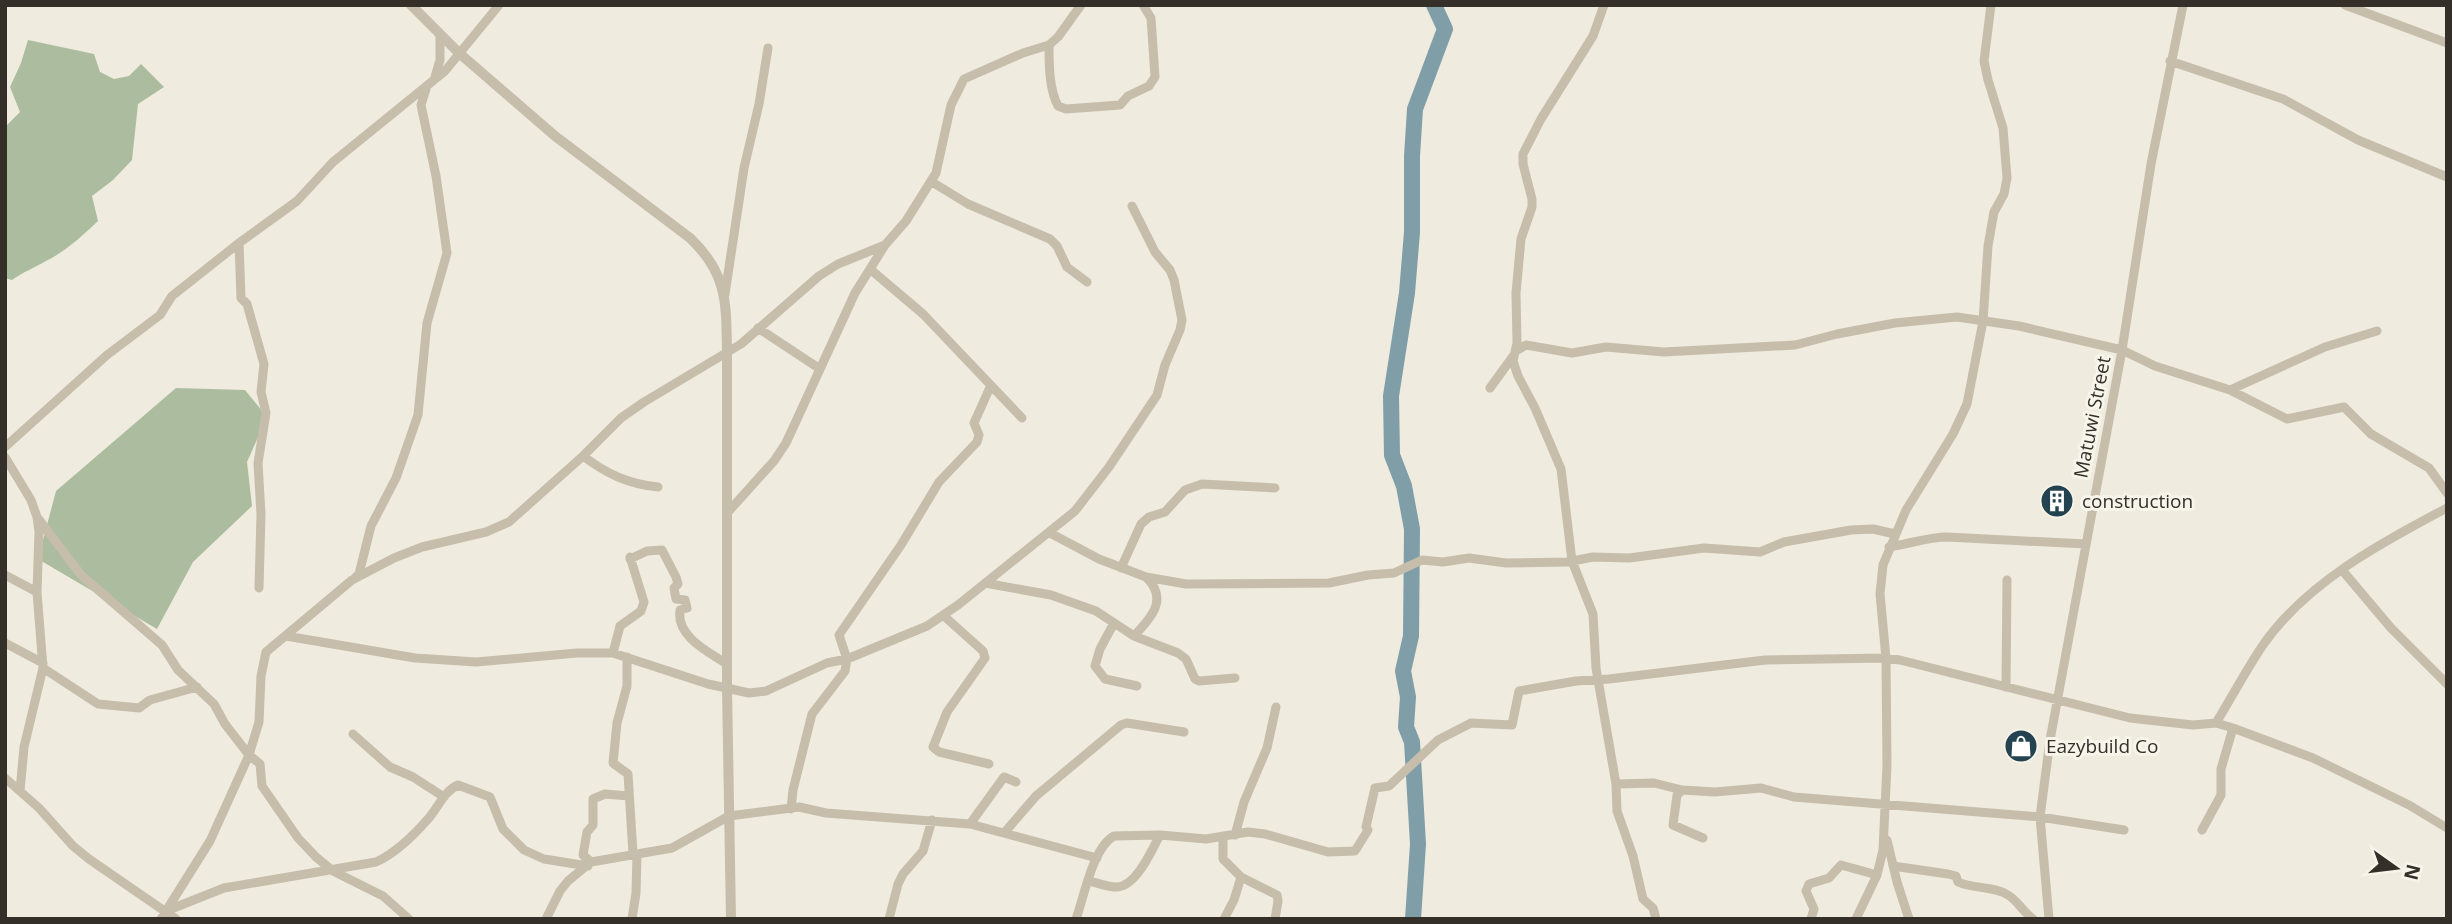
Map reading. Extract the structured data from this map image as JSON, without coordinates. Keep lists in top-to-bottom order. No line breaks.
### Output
{"streets":{"street":["Matuwi Street"]},"places":{"building":["construction"],"shop":["Eazybuild Co"]},"north":"right"}
